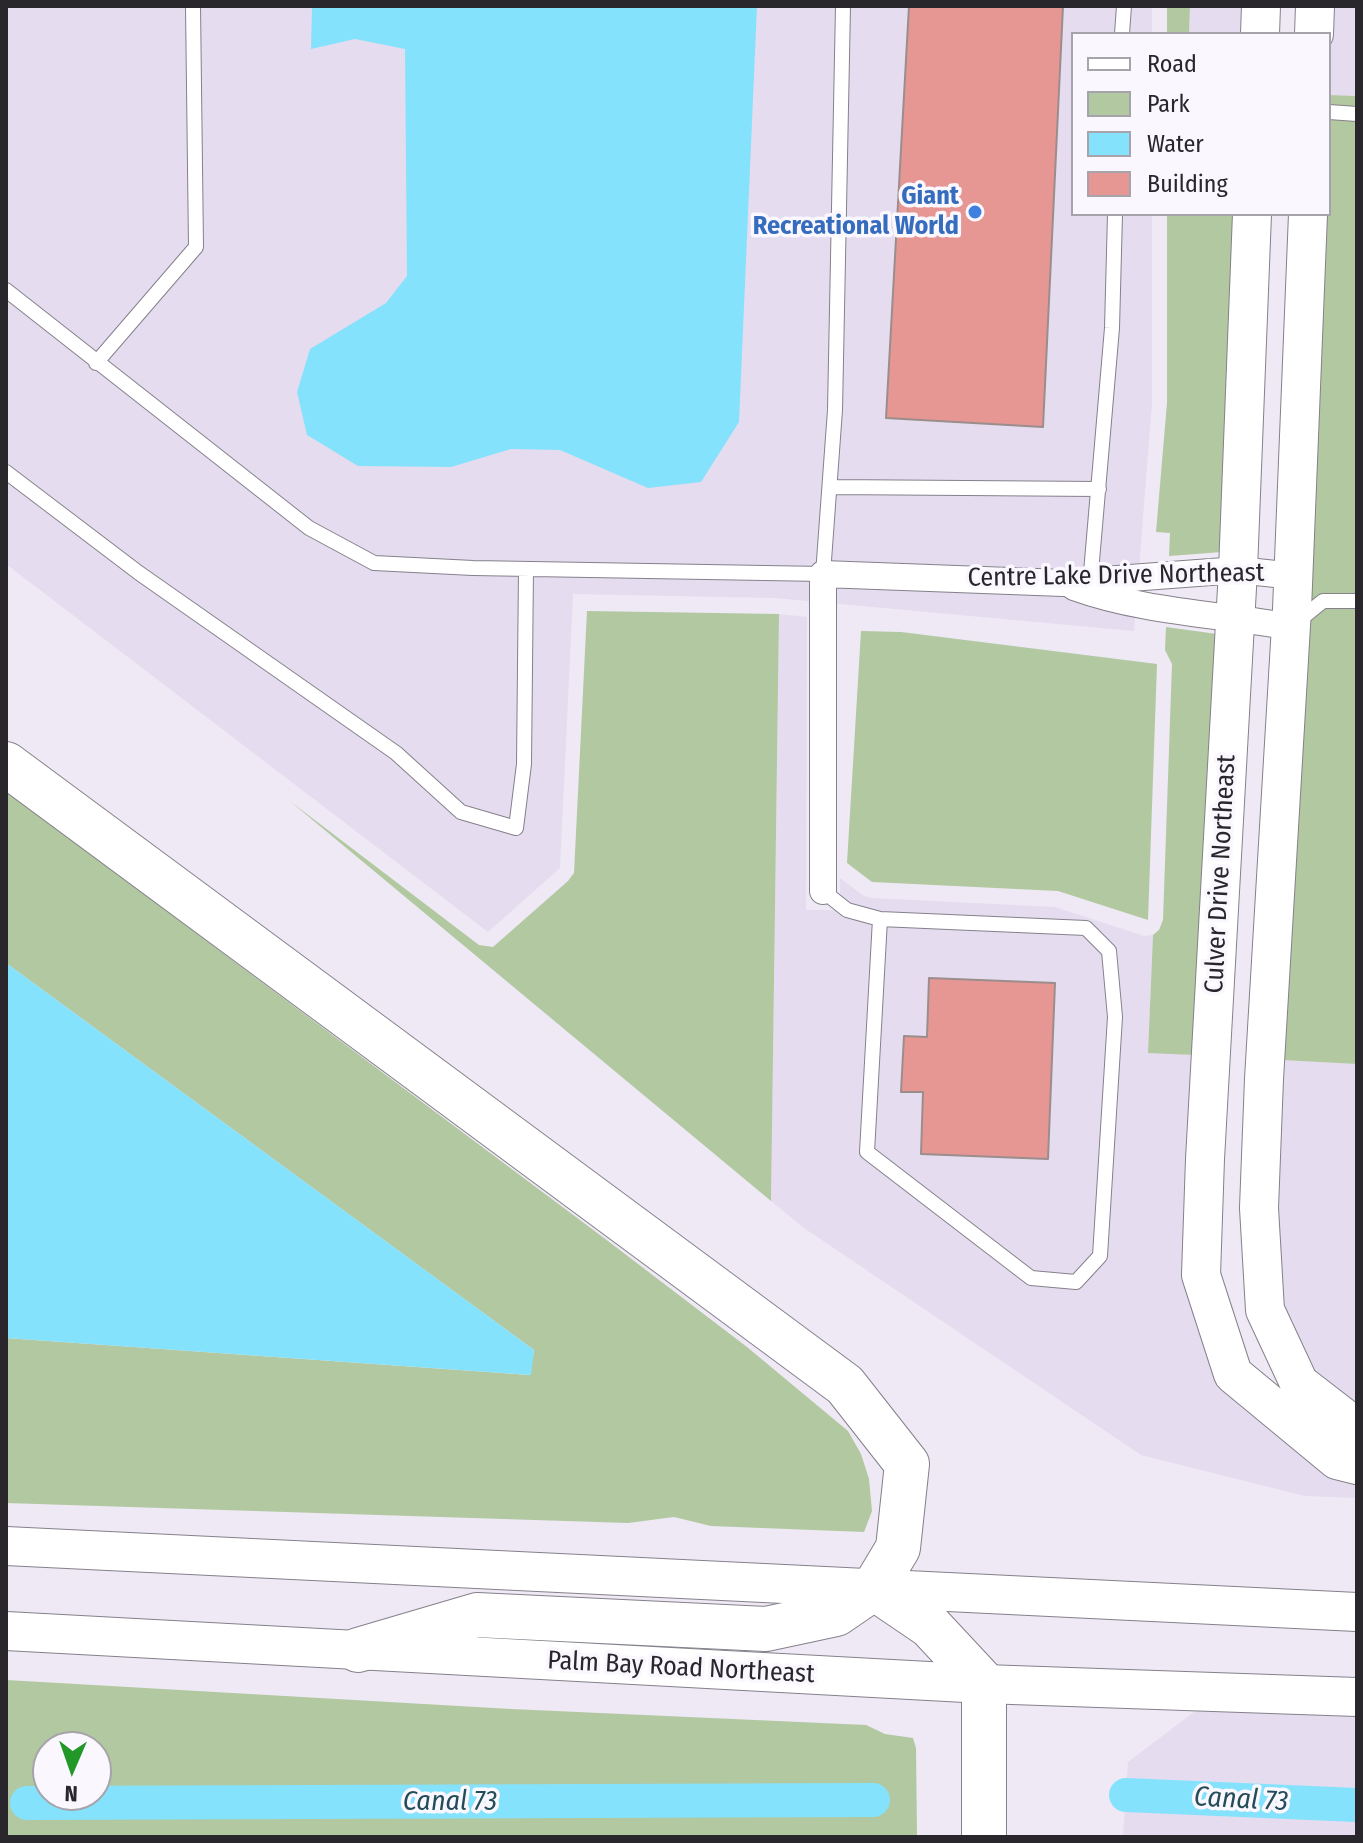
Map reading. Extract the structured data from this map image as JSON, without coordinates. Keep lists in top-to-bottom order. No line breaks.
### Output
{"streets":{"main road":["Culver Drive Northeast","Palm Bay Road Northeast"],"street":["Centre Lake Drive Northeast"]},"crossings":[["Centre Lake Drive Northeast","Culver Drive Northeast"]],"water":["Canal 73"],"places":["Giant Recreational World"],"legend":["Road","Park","Water","Building"],"north":"bottom"}
